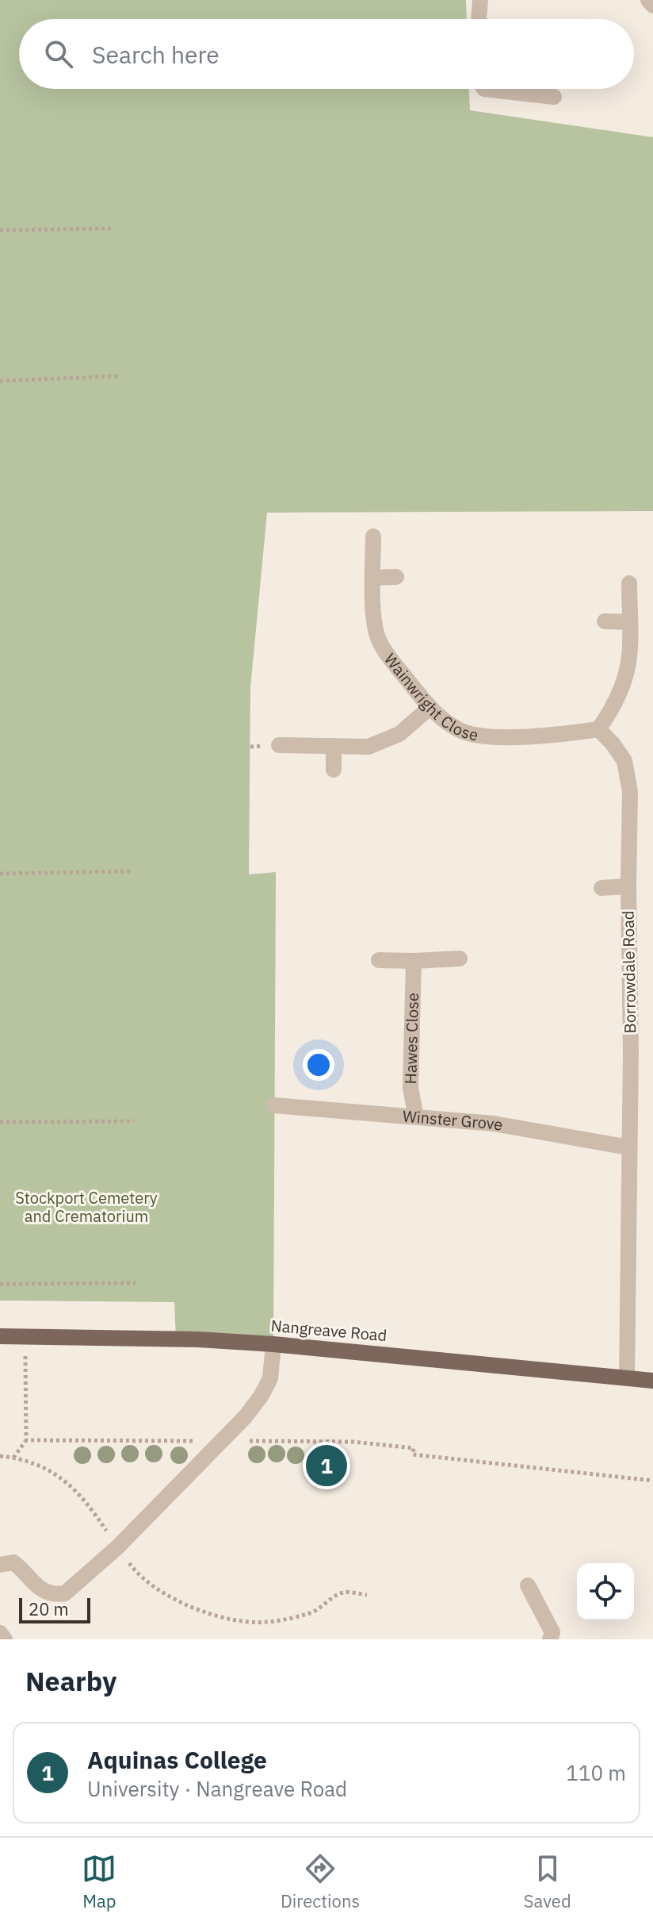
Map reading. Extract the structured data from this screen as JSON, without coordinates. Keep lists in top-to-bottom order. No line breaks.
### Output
{"streets":{"main road":["Nangreave Road"],"street":["Wainwright Close","Borrowdale Road","Hawes Close","Winster Grove"]},"crossings":[["Wainwright Close","Borrowdale Road"],["Borrowdale Road","Winster Grove"],["Borrowdale Road","Nangreave Road"],["Hawes Close","Winster Grove"]],"parks":["Stockport Cemetery and Crematorium"],"scale_bar":"20 m","page":{"search":"Search here","pins":"1","scale":"20 m","heading":"Nearby","list":[{"mark":"1","name":"Aquinas College","note":"University · Nangreave Road","value":"110 m"}],"nav":["Map","Directions","Saved"]}}
